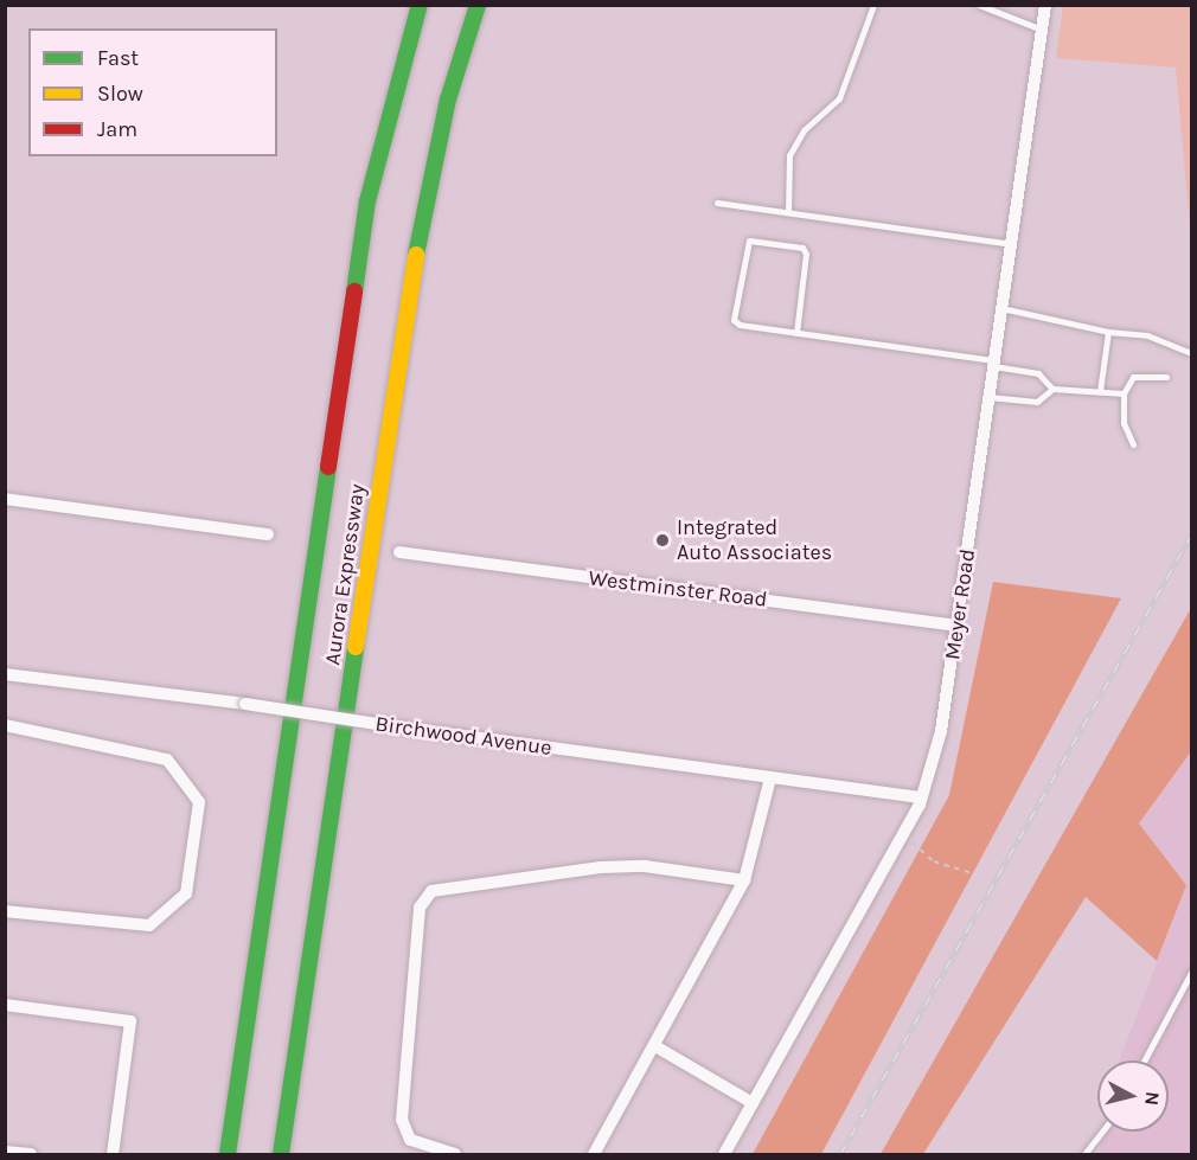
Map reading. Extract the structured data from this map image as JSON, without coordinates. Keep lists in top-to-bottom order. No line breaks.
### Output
{"streets":{"highway":["Aurora Expressway"],"street":["Westminster Road","Meyer Road","Birchwood Avenue"]},"crossings":[["Westminster Road","Meyer Road"],["Meyer Road","Birchwood Avenue"]],"places":["Integrated Auto Associates"],"legend":["Fast","Slow","Jam"],"north":"right"}
